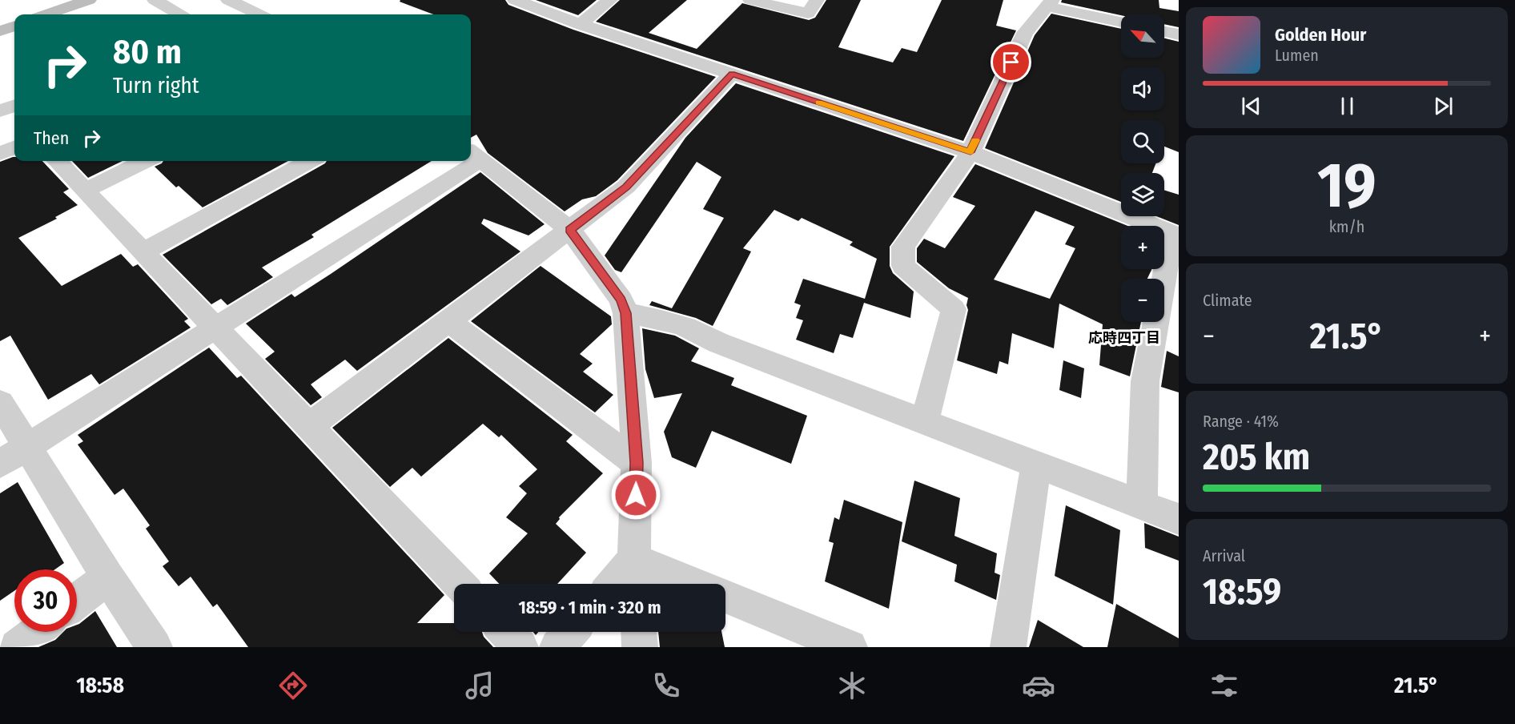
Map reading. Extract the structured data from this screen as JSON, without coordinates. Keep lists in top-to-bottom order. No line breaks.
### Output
{"districts":["応時四丁目"],"north":"top left","page":{"map_buttons":["+","−"],"turn":["80 m","Turn right"],"song":["Golden Hour","Lumen"],"then":"Then","tile":[["19","km/h"],"Climate",["Range · 41%","205 km"],["Arrival","18:59"]],"heat":["−","21.5°","+"],"limit":"30","trip":"18:59 · 1 min · 320 m","tabs":["18:58","21.5°"]}}
